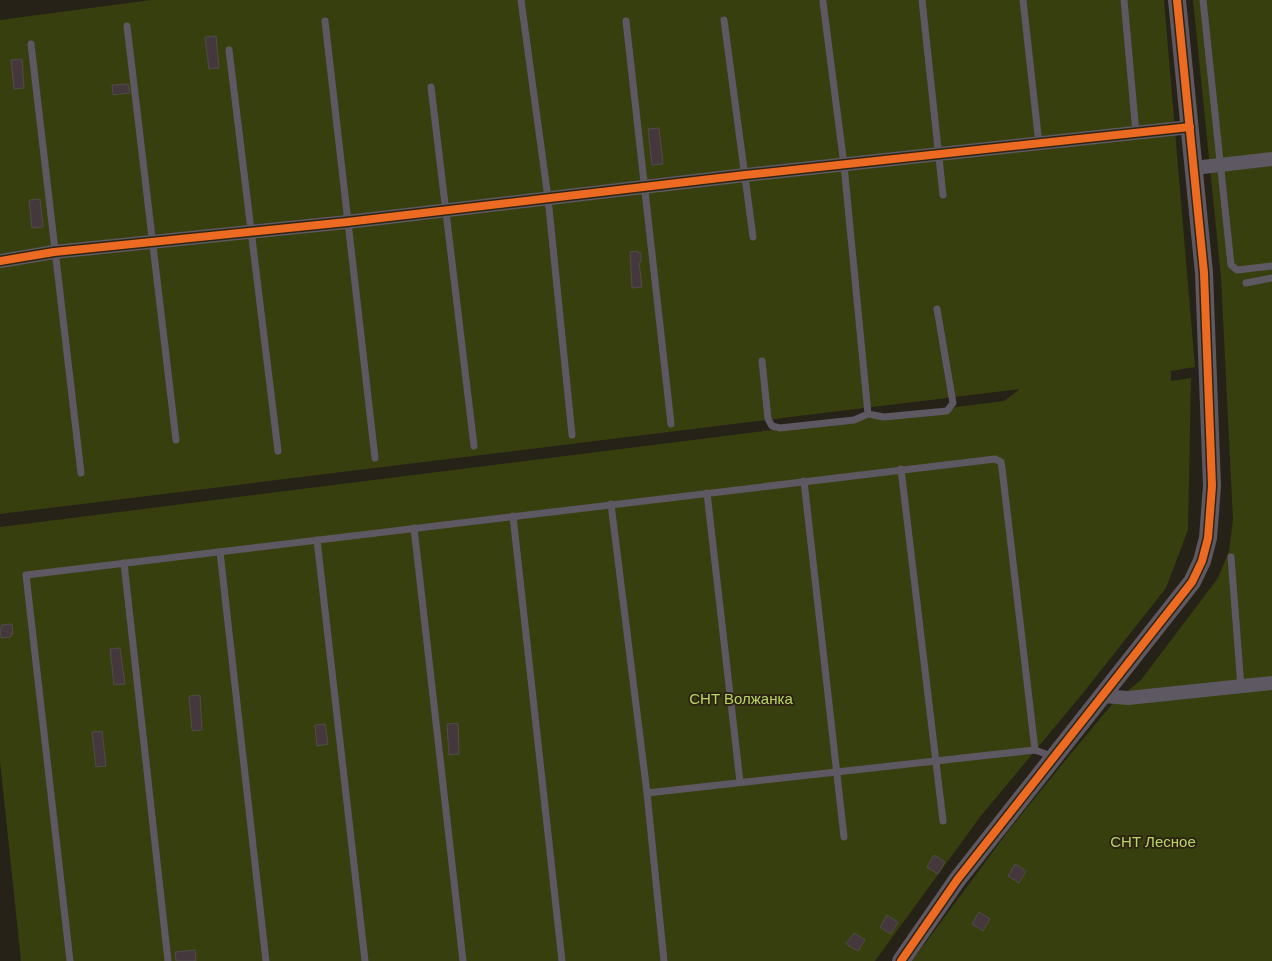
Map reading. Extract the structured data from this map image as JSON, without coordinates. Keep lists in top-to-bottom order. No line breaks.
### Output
{"parks":["СНТ Волжанка","СНТ Лесное"]}
